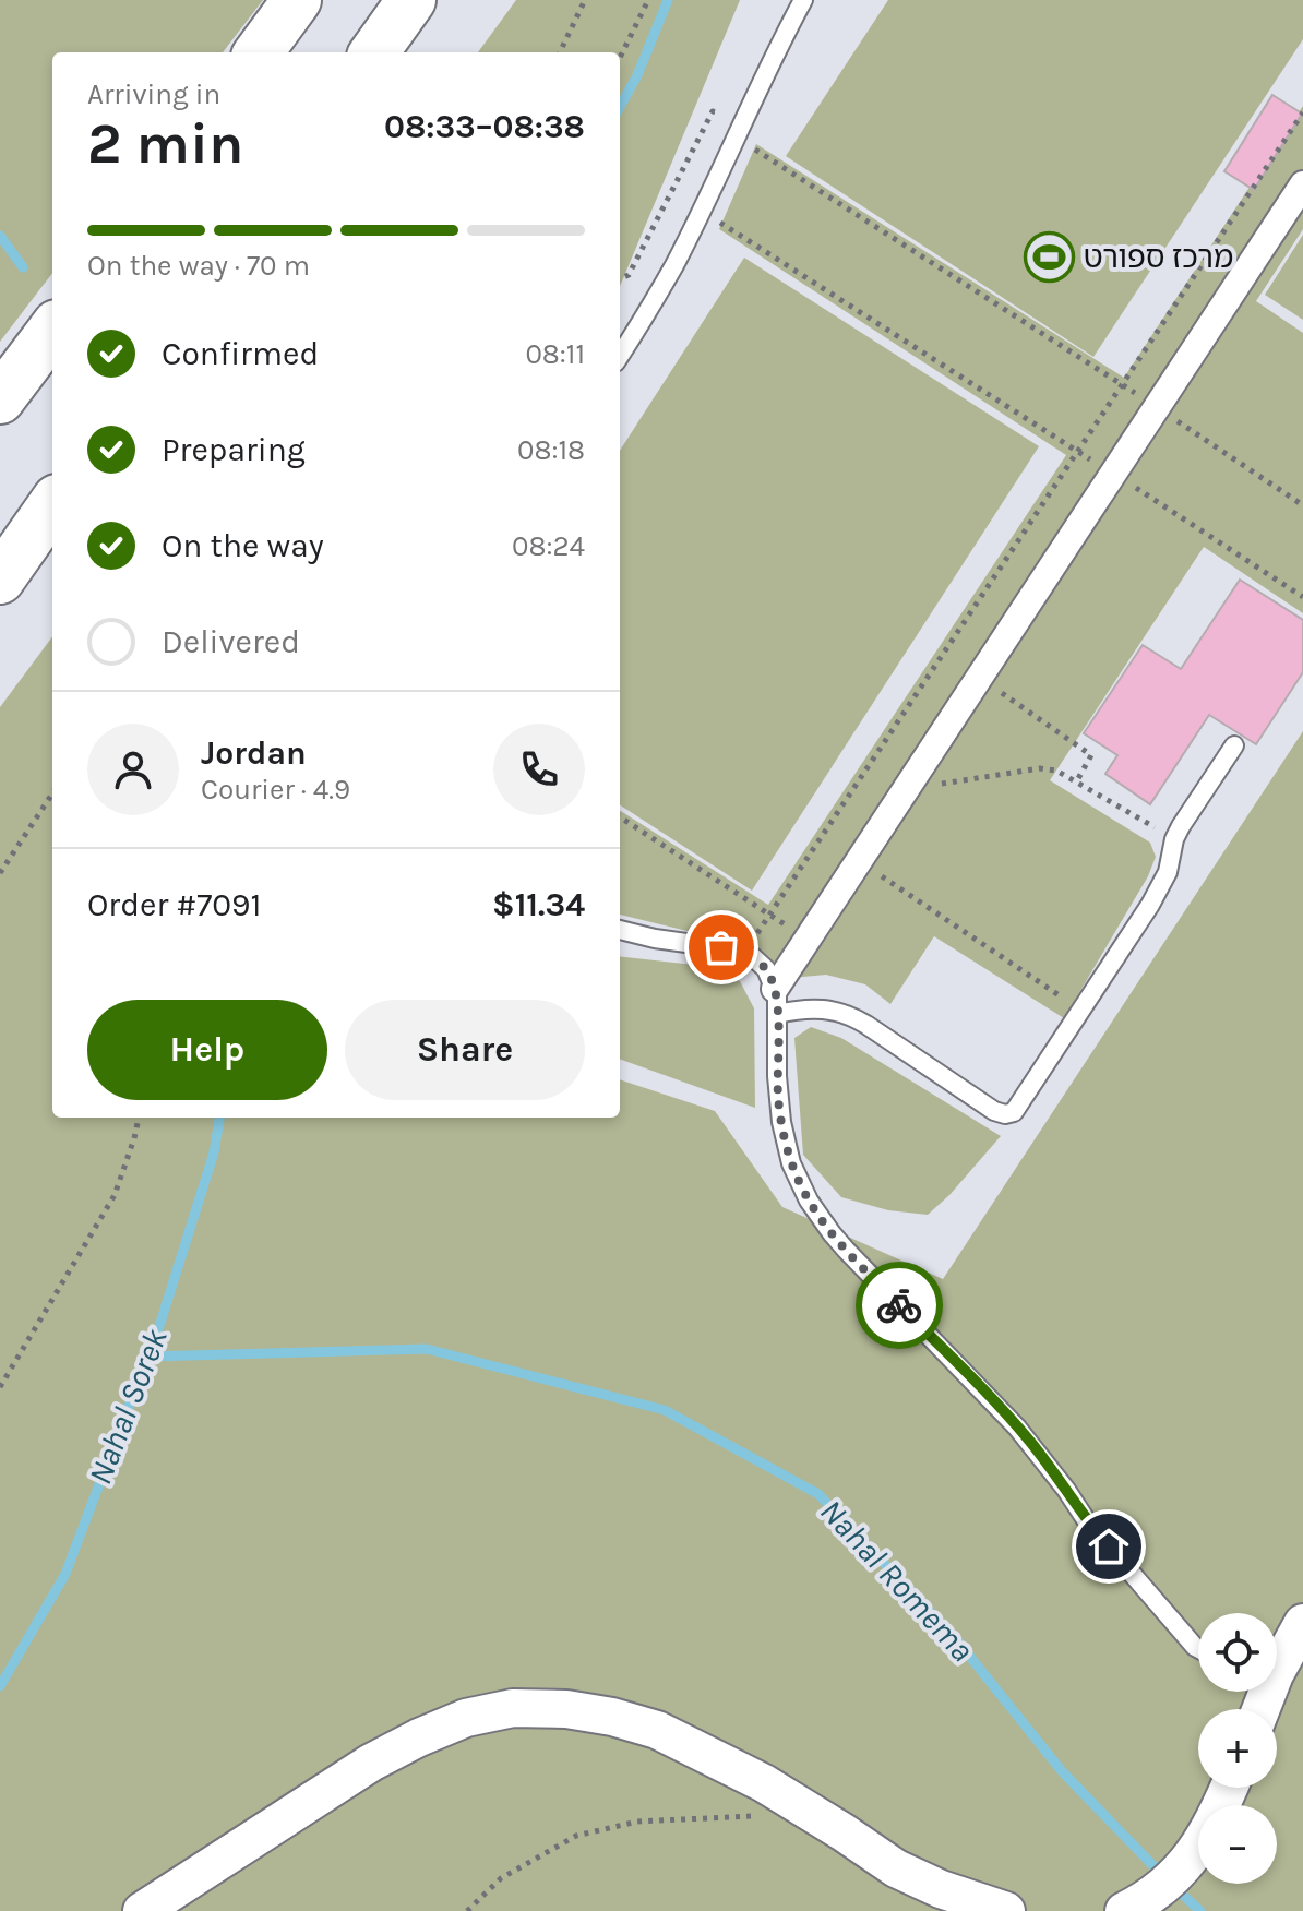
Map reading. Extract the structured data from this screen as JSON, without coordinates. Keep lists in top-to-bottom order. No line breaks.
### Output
{"water":["Nahal Sorek","Nahal Romema"],"places":{"sports":["מרכז ספורט"]},"page":{"heading":["2 min","Arriving in","08:33–08:38"],"panel":["Jordan","Courier · 4.9","Order #7091","$11.34"],"bar":"On the way · 70 m","list":[["Confirmed","08:11"],["Preparing","08:18"],["On the way","08:24"],"Delivered"],"buttons":["Help","Share"],"map_buttons":["+","−"]}}
